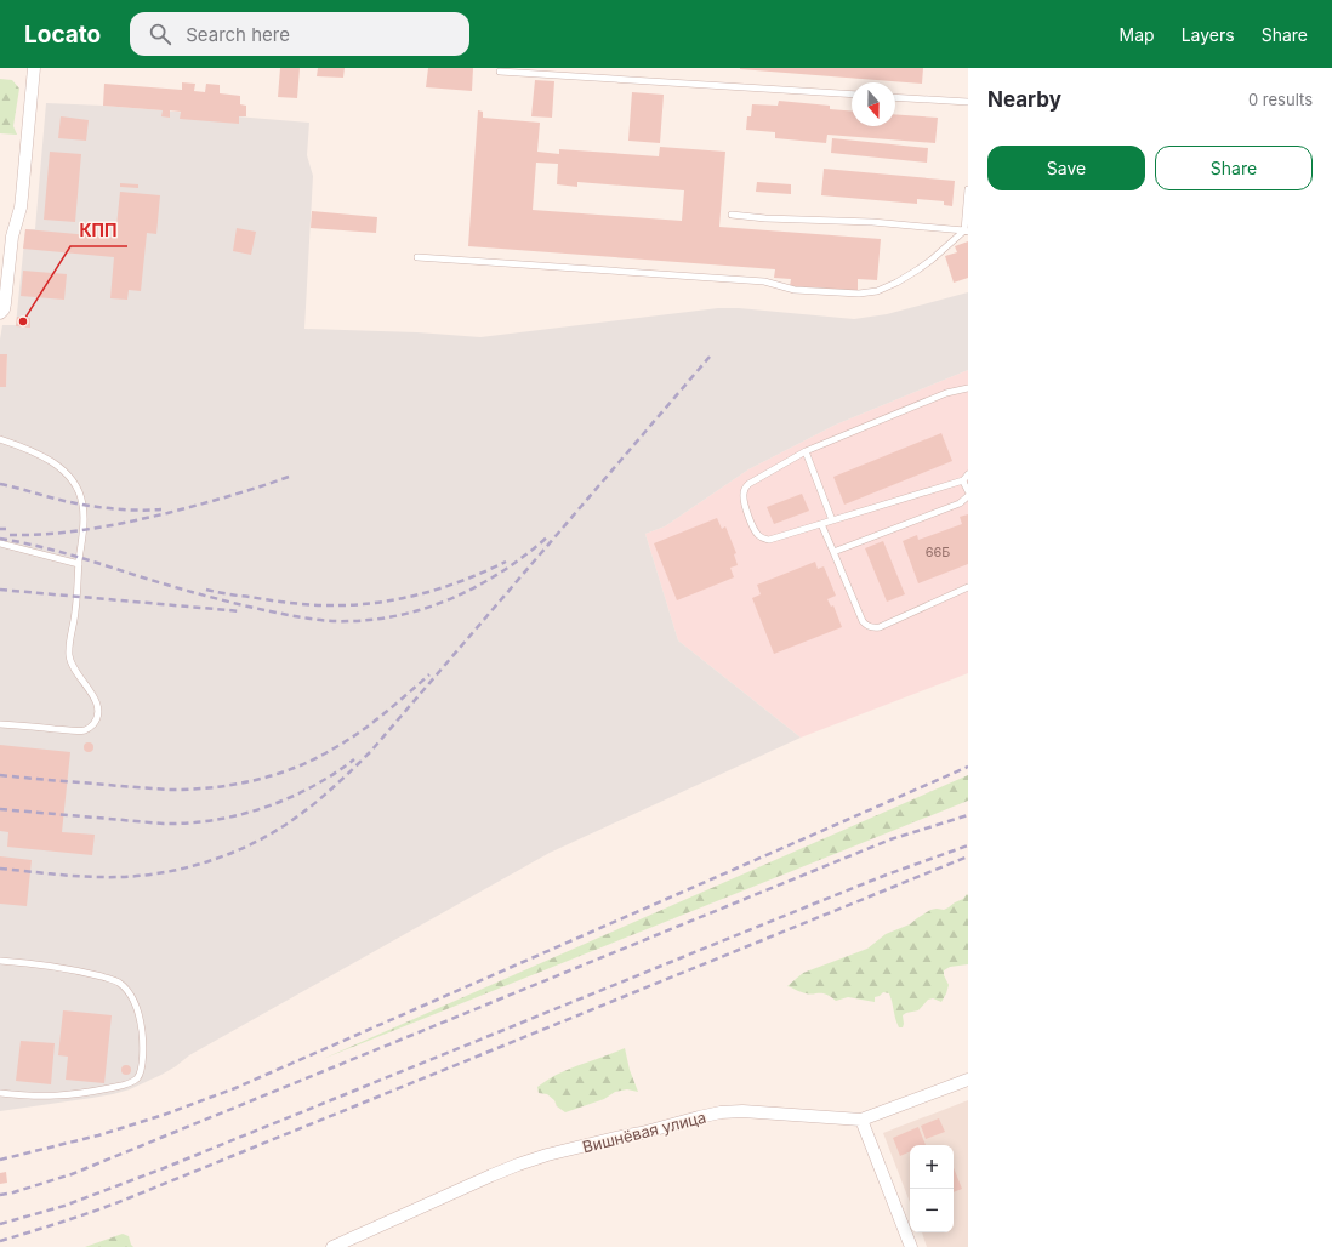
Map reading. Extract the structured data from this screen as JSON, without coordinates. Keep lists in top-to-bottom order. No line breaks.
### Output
{"streets":{"street":["Вишнёвая улица"]},"places":["КПП"],"house_numbers":["66Б"],"north":"bottom","page":{"header":"Locato","search":"Search here","nav":["Map","Layers","Share"],"heading":["Nearby","0 results"],"buttons":["Save","Share"],"map_buttons":["+","−"]}}
